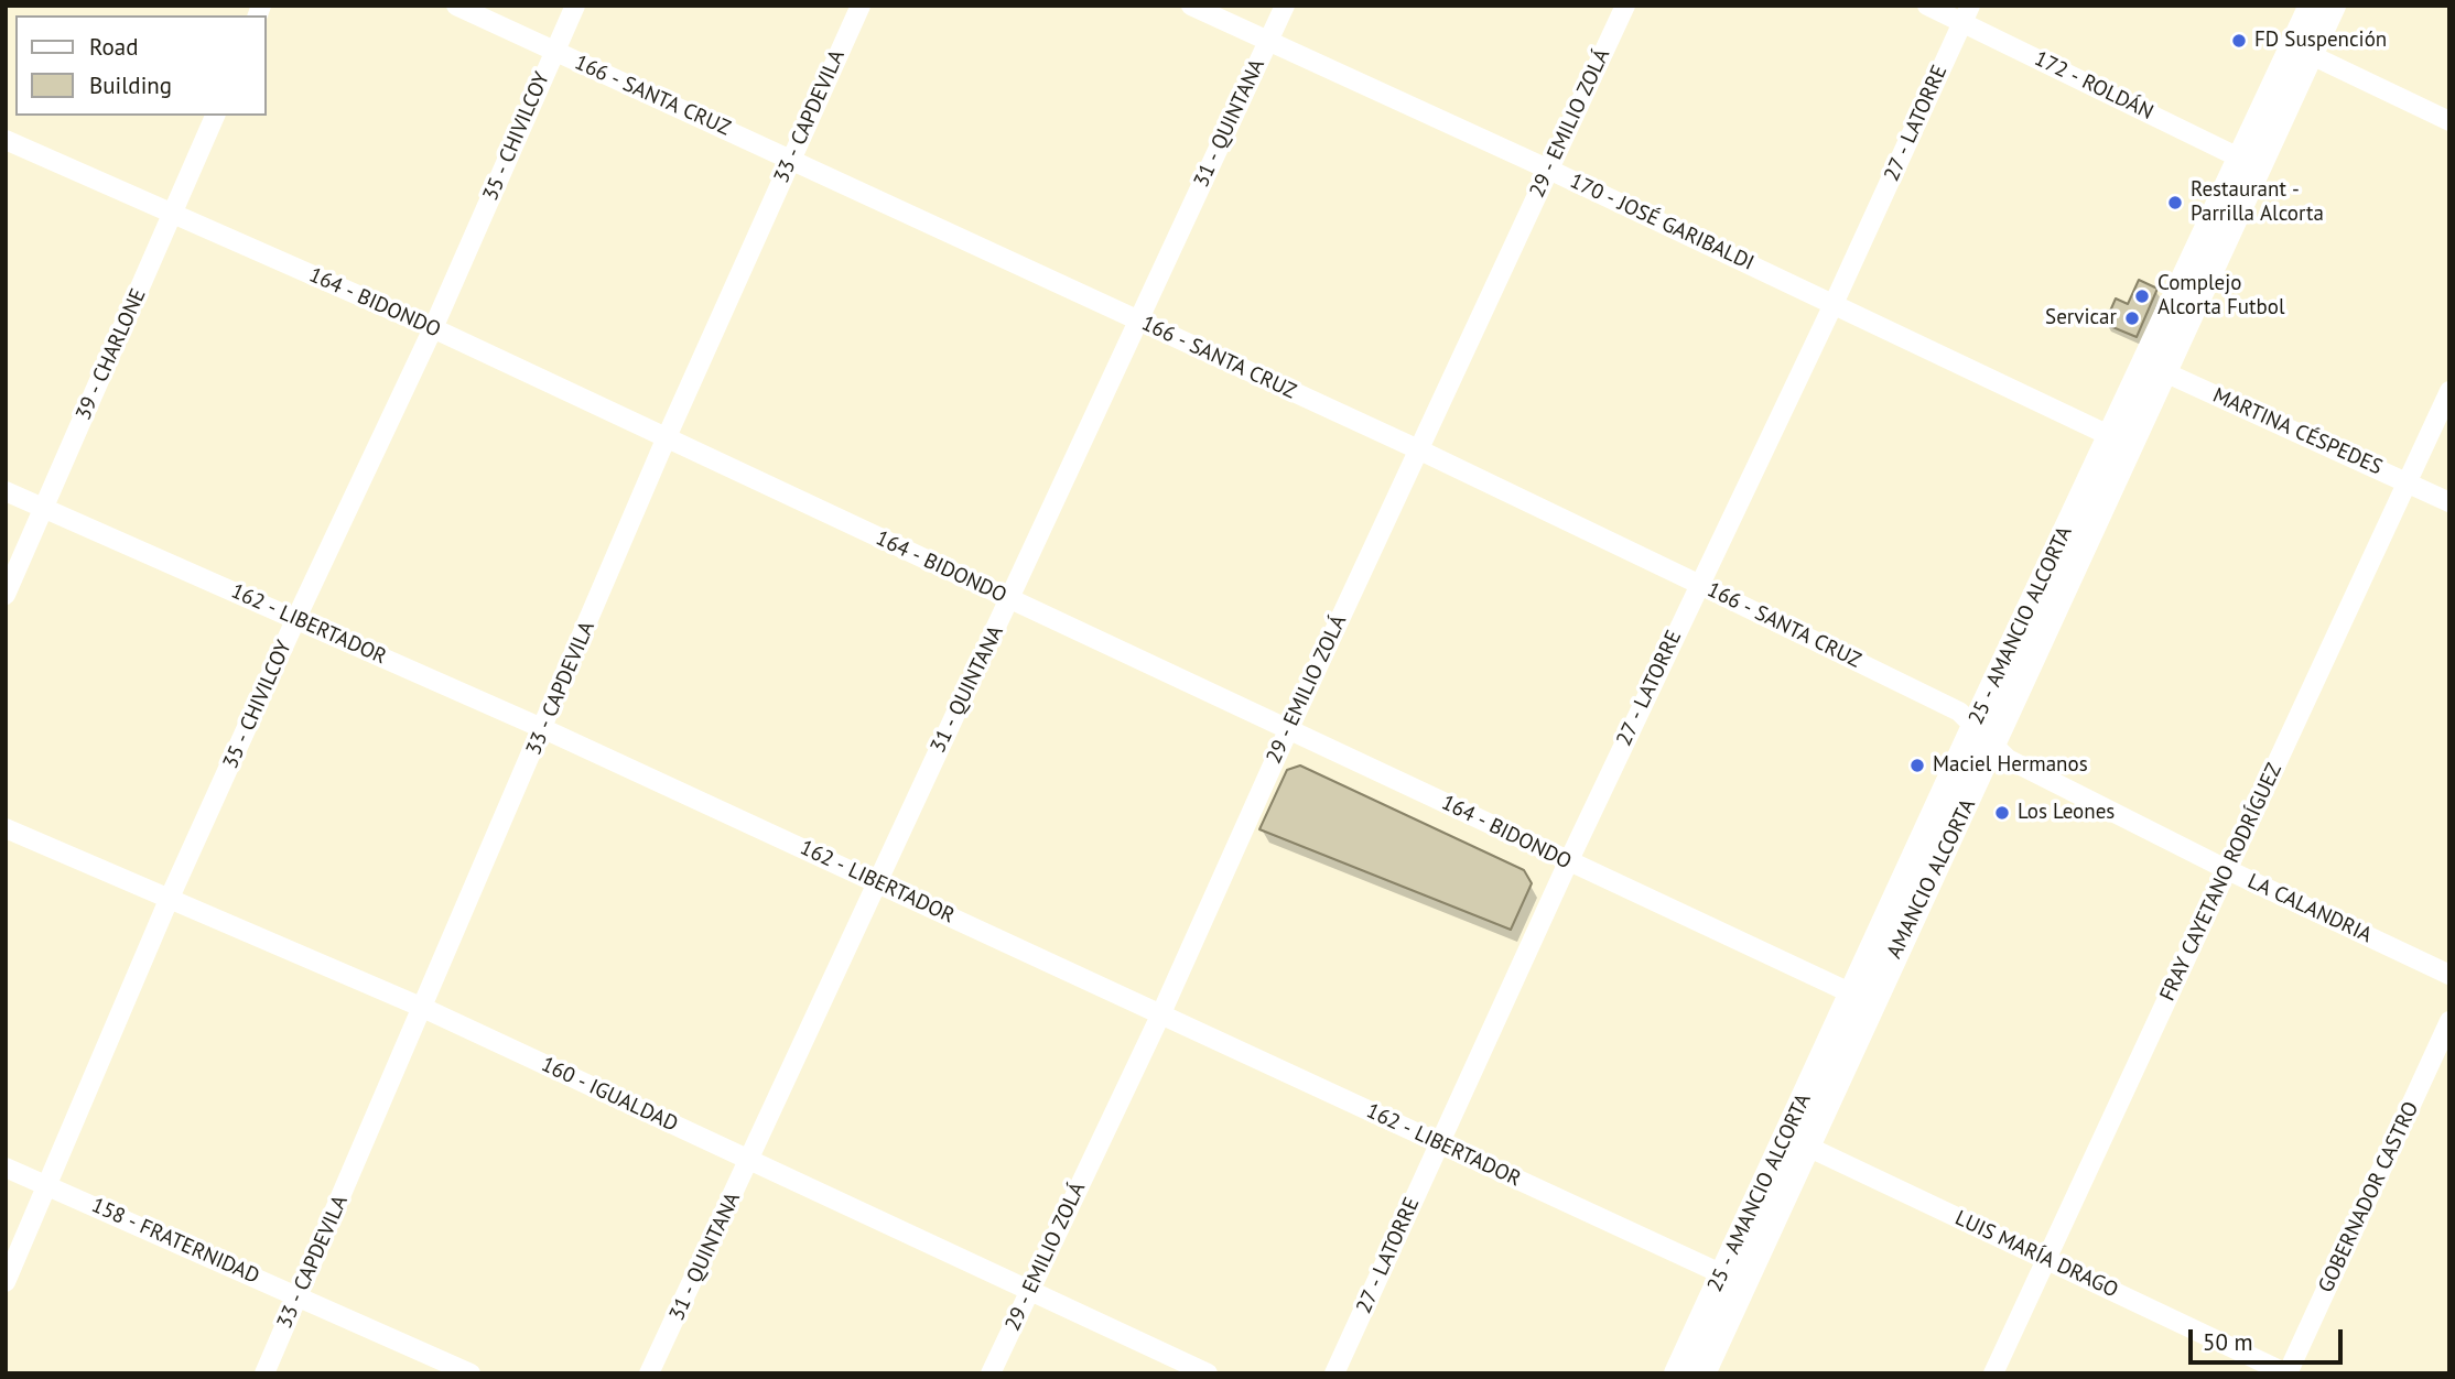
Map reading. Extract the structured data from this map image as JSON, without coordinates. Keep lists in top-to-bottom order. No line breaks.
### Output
{"streets":{"main road":["25 - AMANCIO ALCORTA","AMANCIO ALCORTA"],"street":["172 - ROLDÁN","166 - SANTA CRUZ","33 - CAPDEVILA","31 - QUINTANA","29 - EMILIO ZOLÁ","27 - LATORRE","35 - CHIVILCOY","170 - JOSÉ GARIBALDI","164 - BIDONDO","39 - CHARLONE","MARTINA CÉSPEDES","162 - LIBERTADOR","FRAY CAYETANO RODRÍGUEZ","LA CALANDRIA","160 - IGUALDAD","GOBERNADOR CASTRO","158 - FRATERNIDAD","LUIS MARÍA DRAGO"]},"crossings":[["172 - ROLDÁN","27 - LATORRE"],["172 - ROLDÁN","25 - AMANCIO ALCORTA"],["166 - SANTA CRUZ","33 - CAPDEVILA"],["166 - SANTA CRUZ","31 - QUINTANA"],["166 - SANTA CRUZ","29 - EMILIO ZOLÁ"],["166 - SANTA CRUZ","27 - LATORRE"],["166 - SANTA CRUZ","35 - CHIVILCOY"],["166 - SANTA CRUZ","25 - AMANCIO ALCORTA"],["166 - SANTA CRUZ","LA CALANDRIA"],["33 - CAPDEVILA","164 - BIDONDO"],["33 - CAPDEVILA","162 - LIBERTADOR"],["33 - CAPDEVILA","160 - IGUALDAD"],["33 - CAPDEVILA","158 - FRATERNIDAD"],["31 - QUINTANA","170 - JOSÉ GARIBALDI"],["31 - QUINTANA","164 - BIDONDO"],["31 - QUINTANA","162 - LIBERTADOR"],["31 - QUINTANA","160 - IGUALDAD"],["29 - EMILIO ZOLÁ","170 - JOSÉ GARIBALDI"],["29 - EMILIO ZOLÁ","164 - BIDONDO"],["29 - EMILIO ZOLÁ","162 - LIBERTADOR"],["29 - EMILIO ZOLÁ","160 - IGUALDAD"],["27 - LATORRE","170 - JOSÉ GARIBALDI"],["27 - LATORRE","164 - BIDONDO"],["27 - LATORRE","162 - LIBERTADOR"],["35 - CHIVILCOY","164 - BIDONDO"],["35 - CHIVILCOY","162 - LIBERTADOR"],["35 - CHIVILCOY","160 - IGUALDAD"],["35 - CHIVILCOY","158 - FRATERNIDAD"],["170 - JOSÉ GARIBALDI","25 - AMANCIO ALCORTA"],["170 - JOSÉ GARIBALDI","AMANCIO ALCORTA"],["164 - BIDONDO","39 - CHARLONE"],["164 - BIDONDO","25 - AMANCIO ALCORTA"],["164 - BIDONDO","AMANCIO ALCORTA"],["39 - CHARLONE","162 - LIBERTADOR"],["MARTINA CÉSPEDES","25 - AMANCIO ALCORTA"],["MARTINA CÉSPEDES","FRAY CAYETANO RODRÍGUEZ"],["162 - LIBERTADOR","25 - AMANCIO ALCORTA"],["25 - AMANCIO ALCORTA","AMANCIO ALCORTA"],["25 - AMANCIO ALCORTA","LA CALANDRIA"],["25 - AMANCIO ALCORTA","LUIS MARÍA DRAGO"],["AMANCIO ALCORTA","LA CALANDRIA"],["FRAY CAYETANO RODRÍGUEZ","LA CALANDRIA"],["FRAY CAYETANO RODRÍGUEZ","LUIS MARÍA DRAGO"],["GOBERNADOR CASTRO","LUIS MARÍA DRAGO"]],"places":["FD Suspención","Restaurant - Parrilla Alcorta","Complejo Alcorta Futbol","Servicar","Maciel Hermanos","Los Leones"],"legend":["Road","Building"],"scale_bar":"50 m"}
